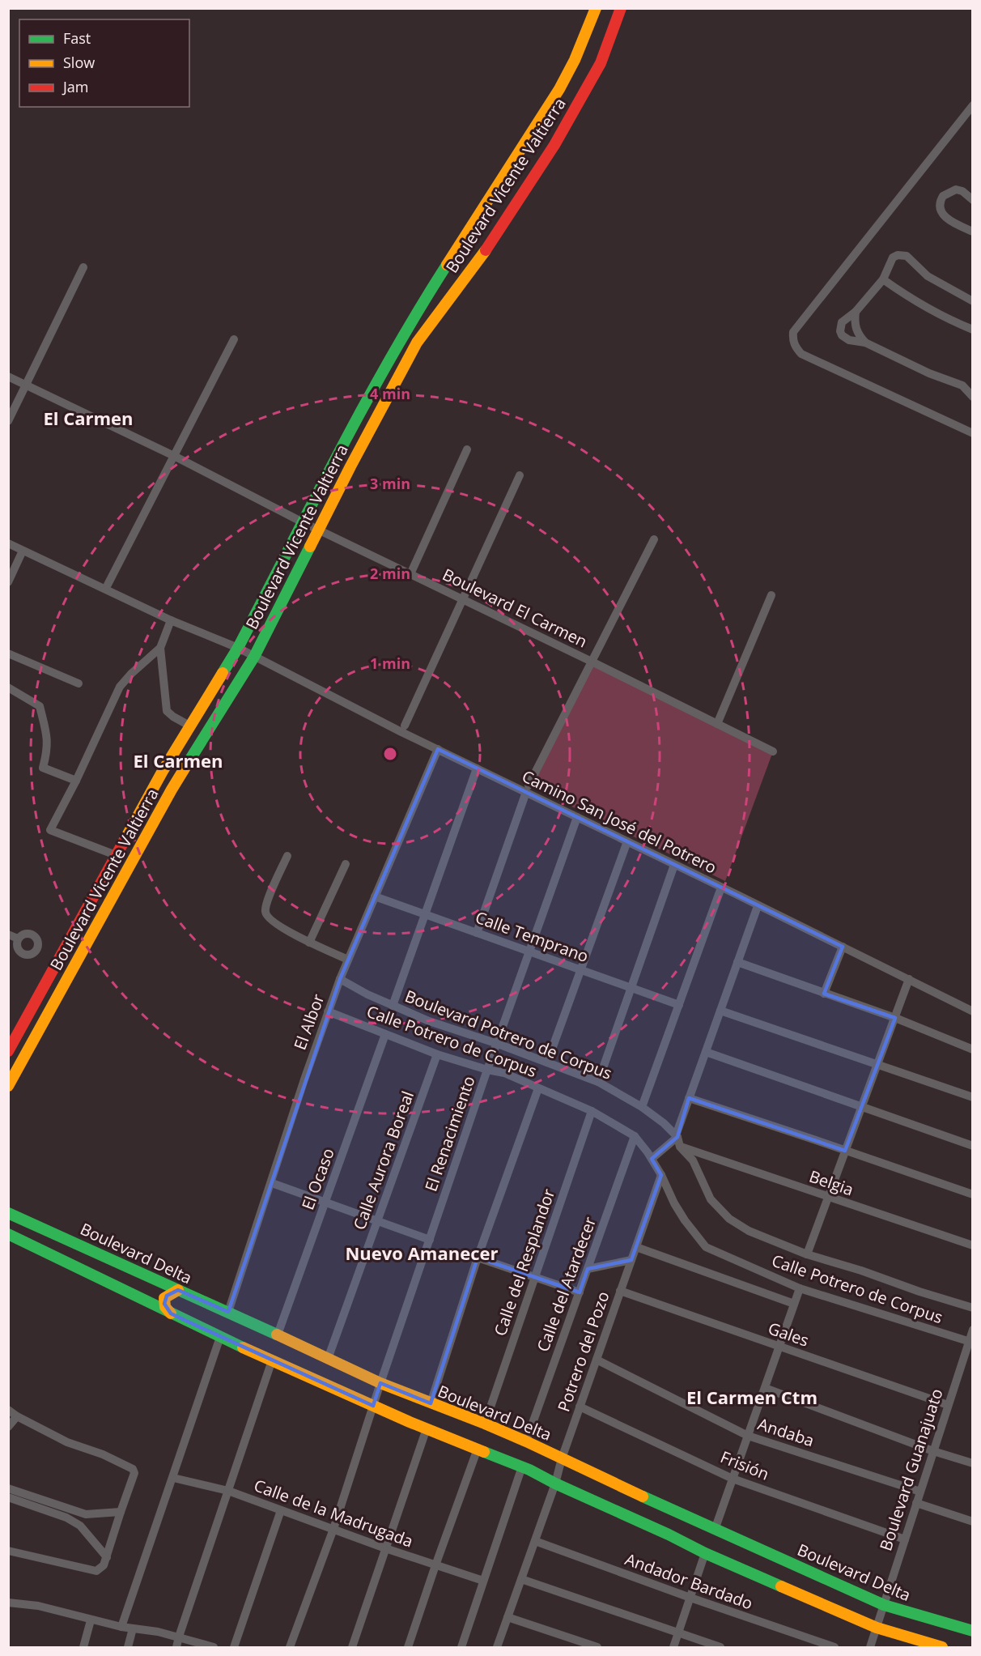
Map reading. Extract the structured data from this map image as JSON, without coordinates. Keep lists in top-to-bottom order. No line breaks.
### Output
{"streets":{"main road":["Boulevard Vicente Valtierra","Boulevard Delta"],"street":["Boulevard El Carmen","Camino San José del Potrero","Calle Temprano","El Albor","Boulevard Potrero de Corpus","Calle Potrero de Corpus","El Renacimiento","Calle Aurora Boreal","El Ocaso","Belgia","Calle del Resplandor","Calle del Atardecer","Gales","Potrero del Pozo","Andaba","Frisión","Boulevard Guanajuato","Calle de la Madrugada","Andador Bardado"]},"crossings":[["Boulevard Vicente Valtierra","Boulevard El Carmen"],["Boulevard Vicente Valtierra","Camino San José del Potrero"],["Camino San José del Potrero","El Albor"],["Camino San José del Potrero","El Renacimiento"],["Calle Temprano","El Albor"],["Calle Temprano","El Renacimiento"],["El Albor","Boulevard Potrero de Corpus"],["El Albor","Calle Potrero de Corpus"],["El Albor","Boulevard Delta"],["Boulevard Potrero de Corpus","El Renacimiento"],["Calle Potrero de Corpus","El Renacimiento"],["Calle Potrero de Corpus","Calle Aurora Boreal"],["Calle Potrero de Corpus","El Ocaso"],["Calle Potrero de Corpus","Calle del Resplandor"],["Calle Potrero de Corpus","Calle del Atardecer"],["Calle Potrero de Corpus","Potrero del Pozo"],["Calle Potrero de Corpus","Boulevard Guanajuato"],["El Renacimiento","Boulevard Delta"],["El Renacimiento","Calle de la Madrugada"],["Calle Aurora Boreal","Boulevard Delta"],["El Ocaso","Boulevard Delta"],["Boulevard Delta","Calle del Resplandor"],["Boulevard Delta","Calle del Atardecer"],["Boulevard Delta","Potrero del Pozo"],["Boulevard Delta","Boulevard Guanajuato"],["Gales","Potrero del Pozo"],["Gales","Boulevard Guanajuato"],["Potrero del Pozo","Andaba"],["Potrero del Pozo","Frisión"],["Potrero del Pozo","Andador Bardado"],["Andaba","Boulevard Guanajuato"],["Frisión","Boulevard Guanajuato"]],"districts":["El Carmen","El Carmen","Nuevo Amanecer","El Carmen Ctm"],"legend":["Fast","Slow","Jam"],"rings":["4 min","3 min","2 min","1 min"]}
